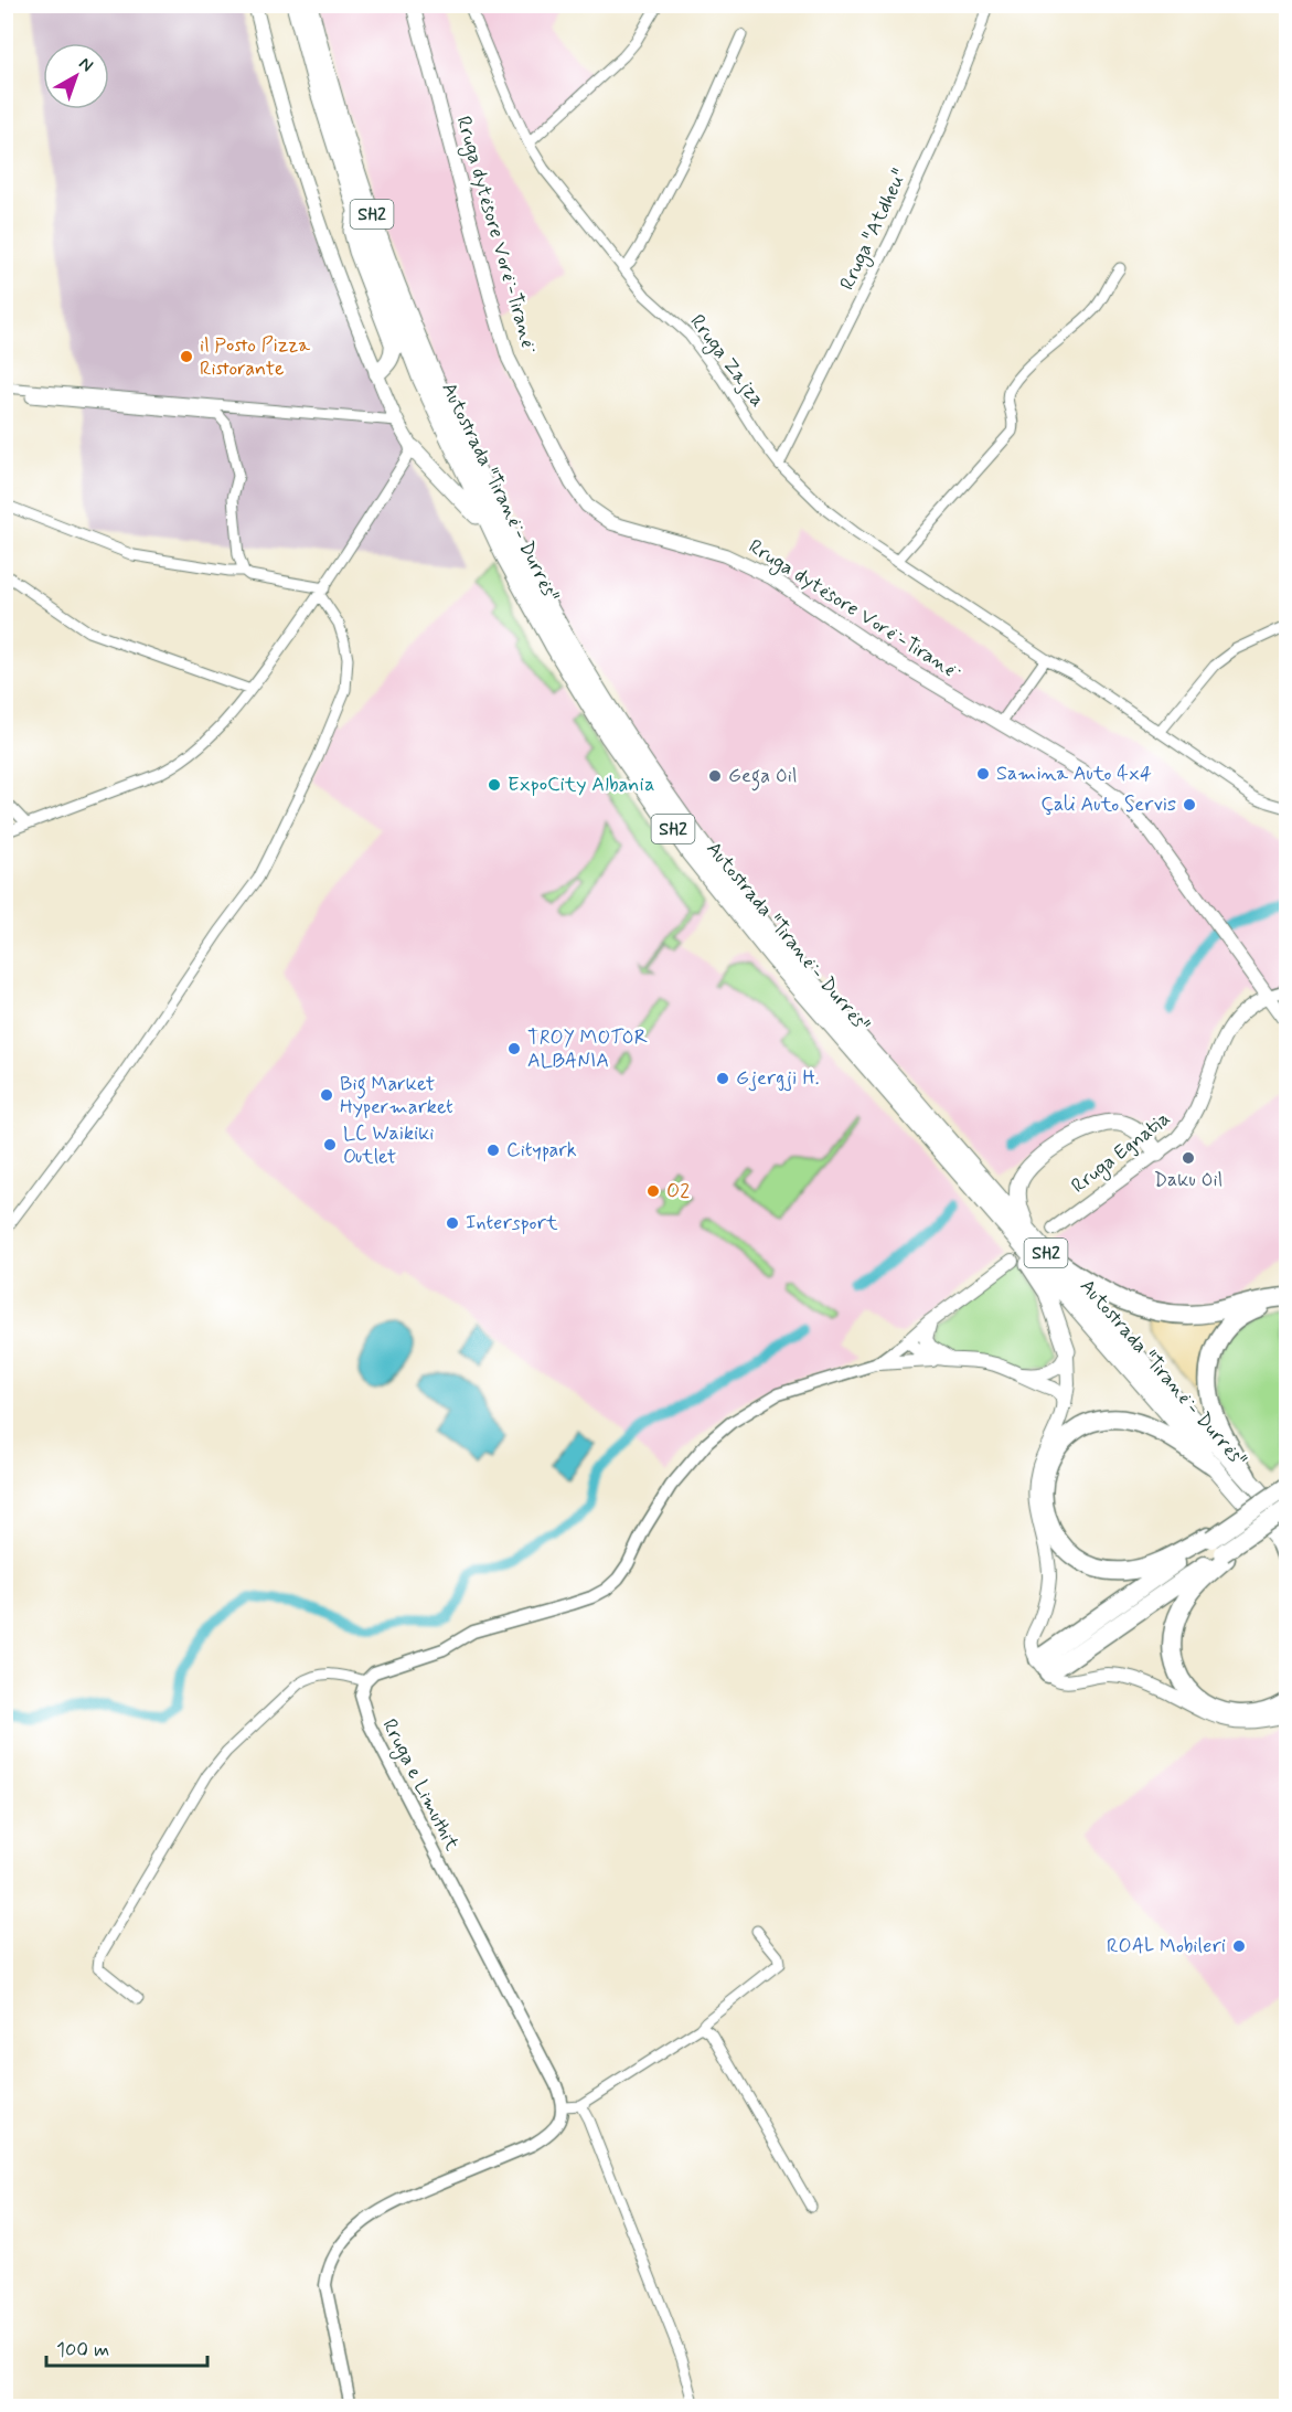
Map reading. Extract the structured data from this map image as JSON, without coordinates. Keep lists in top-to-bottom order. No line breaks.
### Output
{"streets":{"highway":["SH2","Autostrada \"Tiranë - Durrës\""],"main road":["Rruga dytësore Vorë -Tiranë","Rruga Egnatia"],"street":["Rruga \"Atdheu\"","Rruga Zajza","Rruga e Limuthit"]},"crossings":[["Rruga \"Atdheu\"","Rruga Zajza"],["Rruga dytësore Vorë -Tiranë","Rruga Egnatia"]],"places":["il Posto Pizza Ristorante","Samina Auto 4x4","Gega Oil","ExpoCity Albania","Çali Auto Servis","TROY MOTOR ALBANIA","Gjergji H.","Big Market Hypermarket","LC Waikiki Outlet","Citypark","Daku Oil","O2","Intersport","ROAL Mobileri"],"scale_bar":"100 m","north":"top right"}
